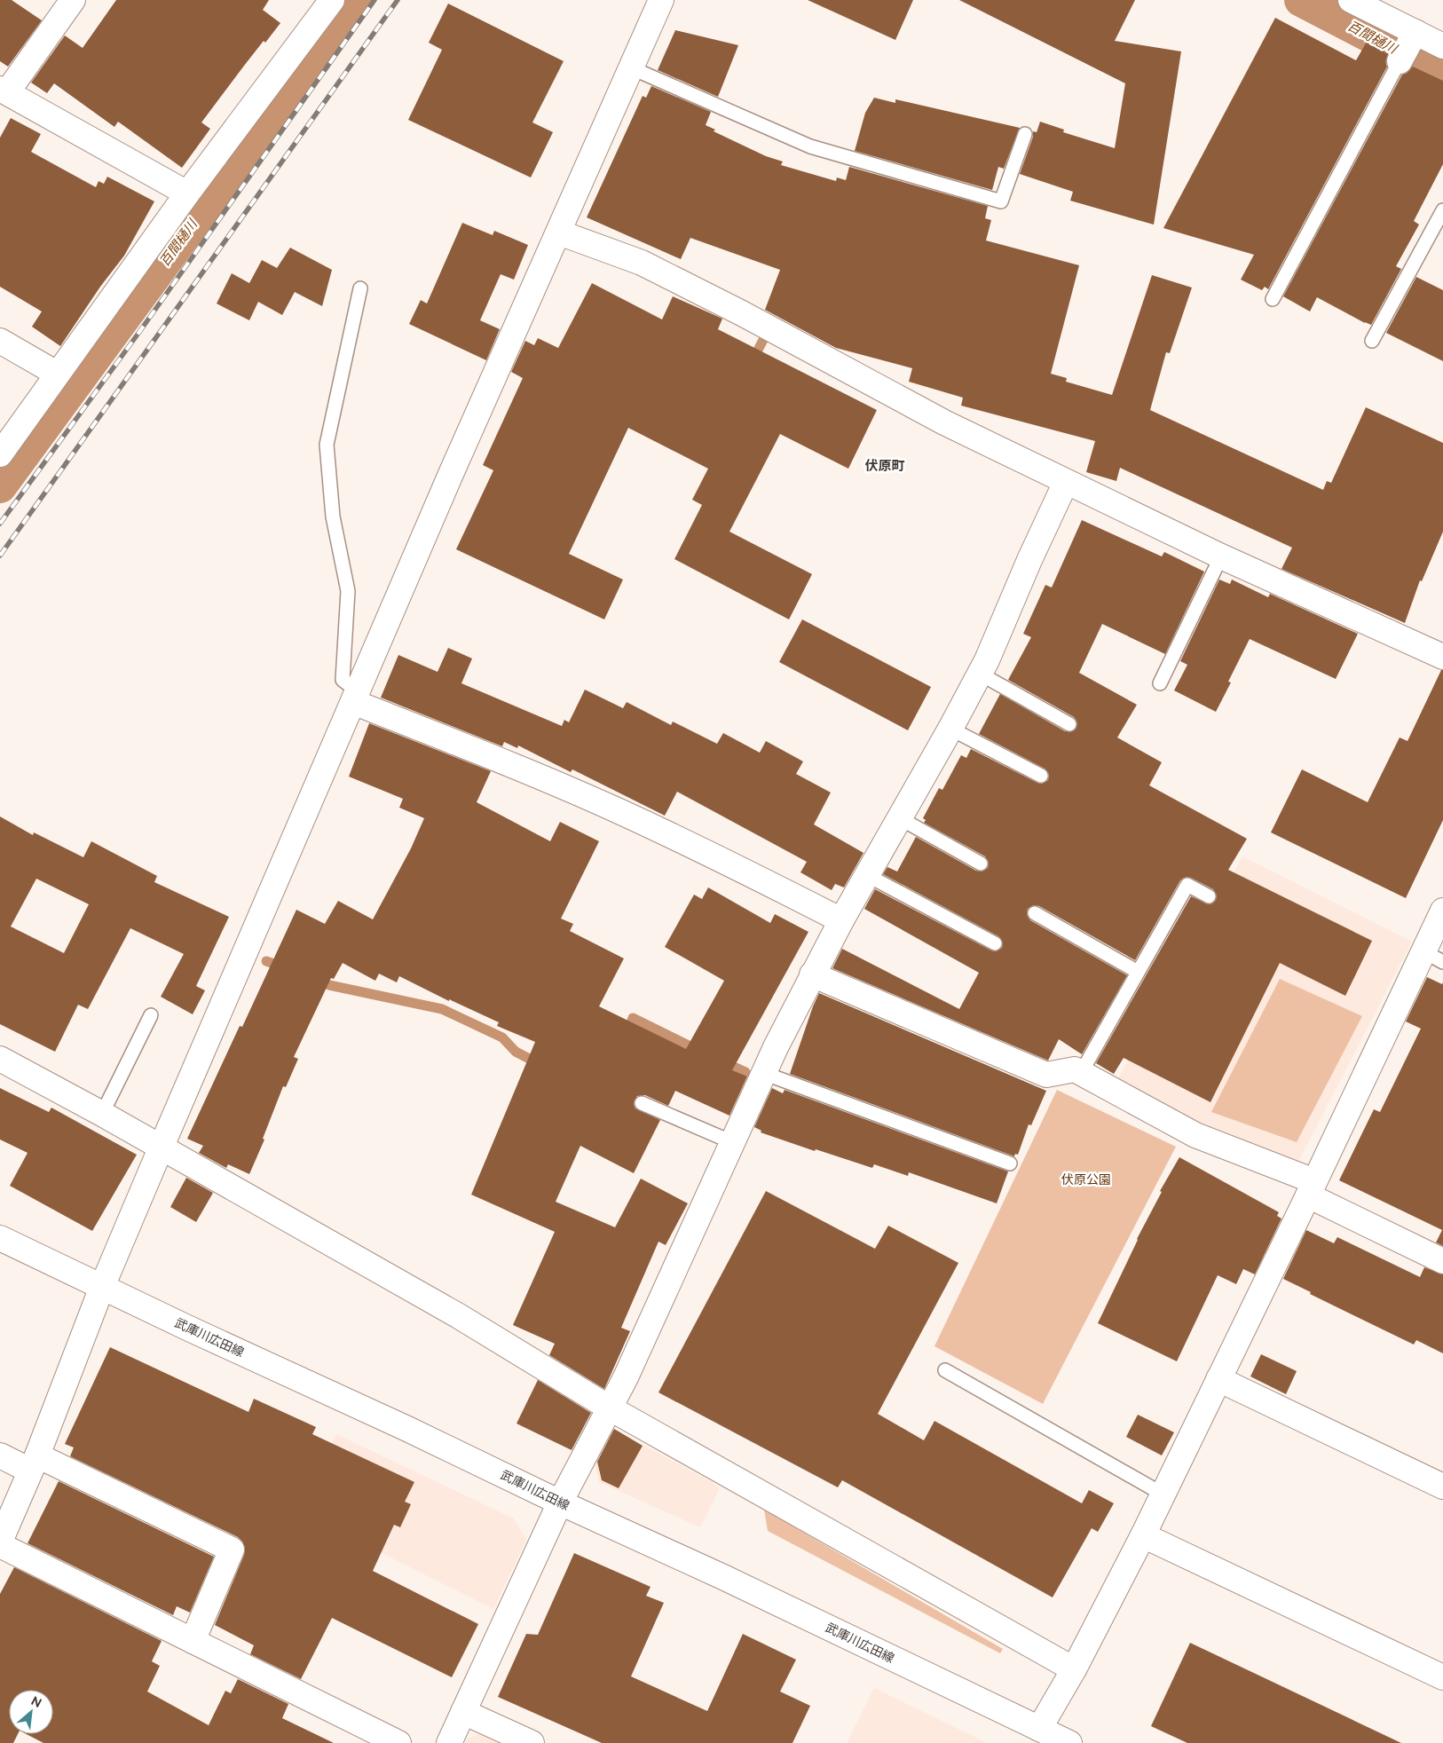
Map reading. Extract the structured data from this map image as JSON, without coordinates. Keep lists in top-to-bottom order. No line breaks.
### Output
{"streets":{"street":["武庫川広田線"]},"districts":["伏原町"],"water":["百間樋川"],"parks":["伏原公園"],"north":"top right"}
